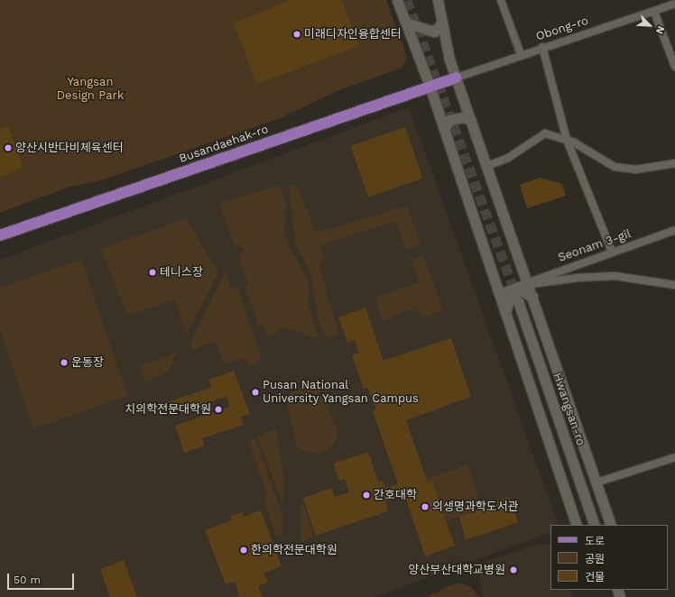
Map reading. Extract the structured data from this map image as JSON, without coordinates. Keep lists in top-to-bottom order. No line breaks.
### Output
{"streets":{"main road":["Busandaehak-ro","Hwangsan-ro"],"street":["Obong-ro","Seonam 3-gil"]},"crossings":[["Obong-ro","Busandaehak-ro"]],"parks":["Yangsan Design Park"],"places":["미래디자인융합센터","양산시반다비체육센터","테니스장","운동장","Pusan National University Yangsan Campus","치의학전문대학원","간호대학","의생명과학도서관","한의학전문대학원","양산부산대학교병원"],"legend":["도로","공원","건물"],"scale_bar":"50 m","north":"bottom right"}
